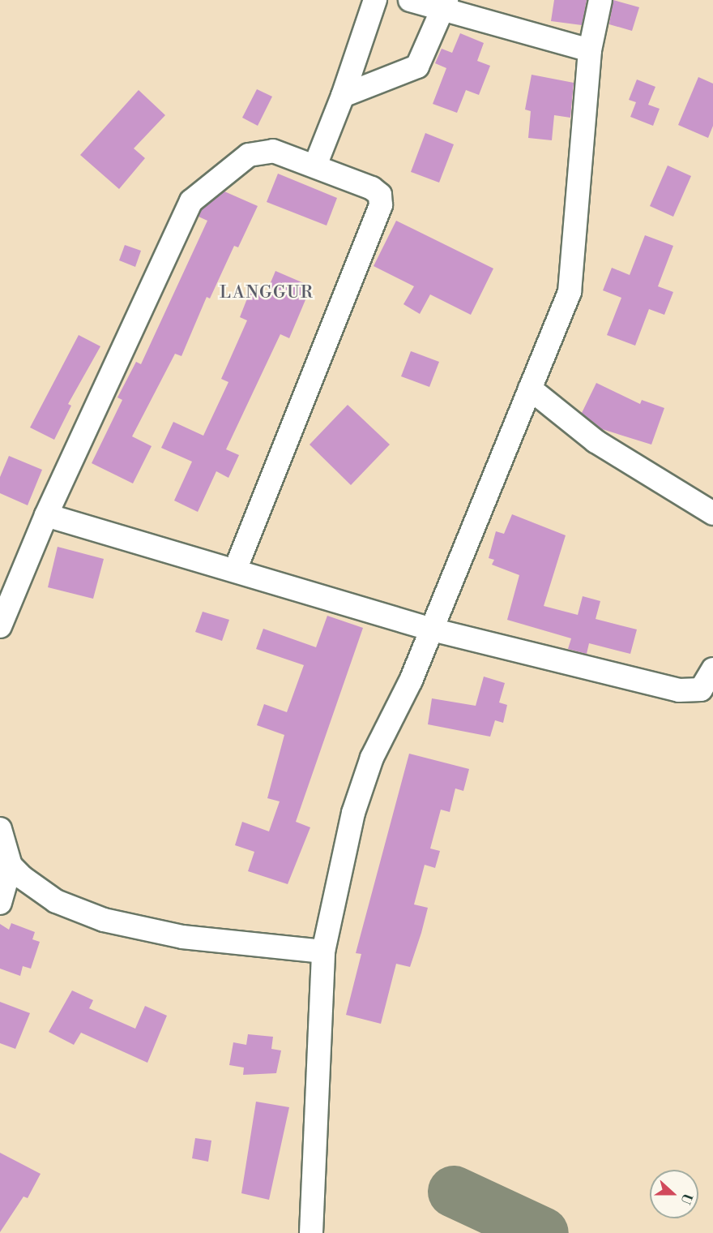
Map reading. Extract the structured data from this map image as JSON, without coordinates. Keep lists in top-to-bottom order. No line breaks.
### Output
{"districts":["LANGGUR"],"north":"right"}
